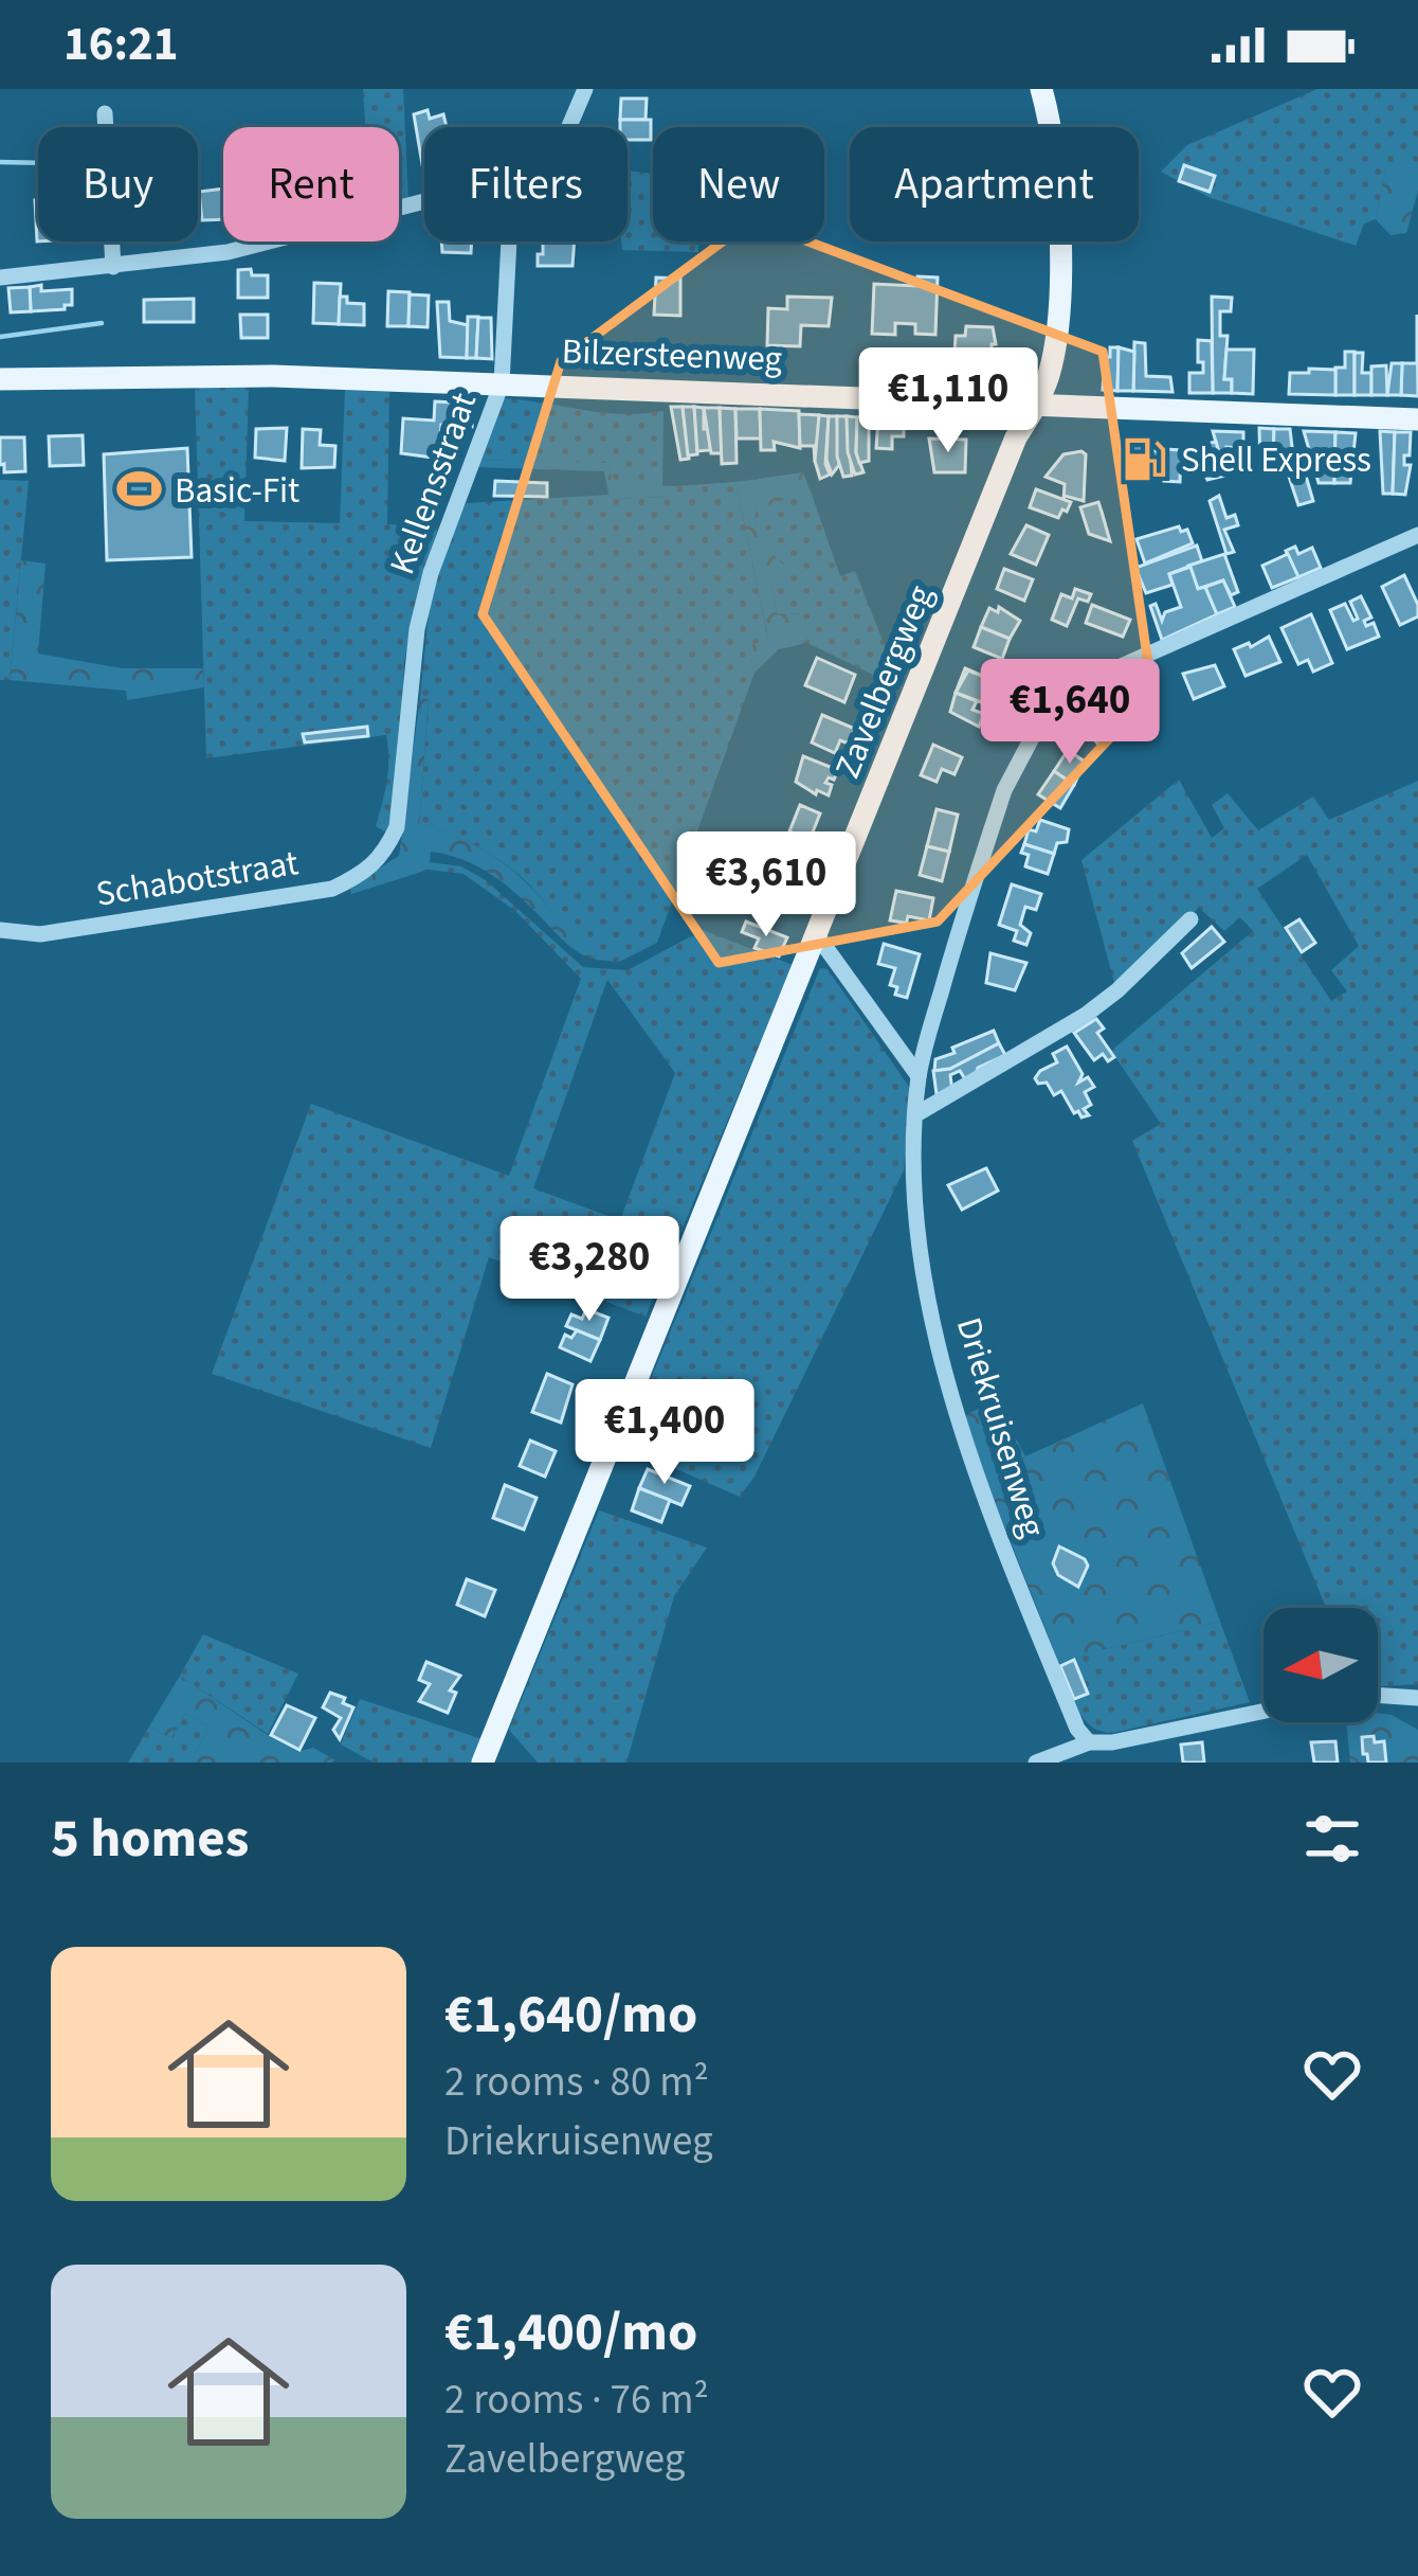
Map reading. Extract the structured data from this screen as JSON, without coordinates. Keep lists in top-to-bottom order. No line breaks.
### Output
{"streets":{"main road":["Bilzersteenweg","Zavelbergweg"],"street":["Kellensstraat","Schabotstraat","Driekruisenweg"]},"crossings":[["Bilzersteenweg","Kellensstraat"],["Bilzersteenweg","Zavelbergweg"],["Kellensstraat","Schabotstraat"]],"places":{"fuel station":["Shell Express"],"sports":["Basic-Fit"]},"north":"left","page":{"status":"16:21","chip":["Buy","Rent","Filters","New","Apartment"],"price":["€1,110","€1,640","€3,610","€3,280","€1,400"],"heading":"5 homes","list":[{"name":"€1,640/mo","note":"2 rooms · 80 m² · Driekruisenweg"},{"name":"€1,400/mo","note":"2 rooms · 76 m² · Zavelbergweg"}]}}
